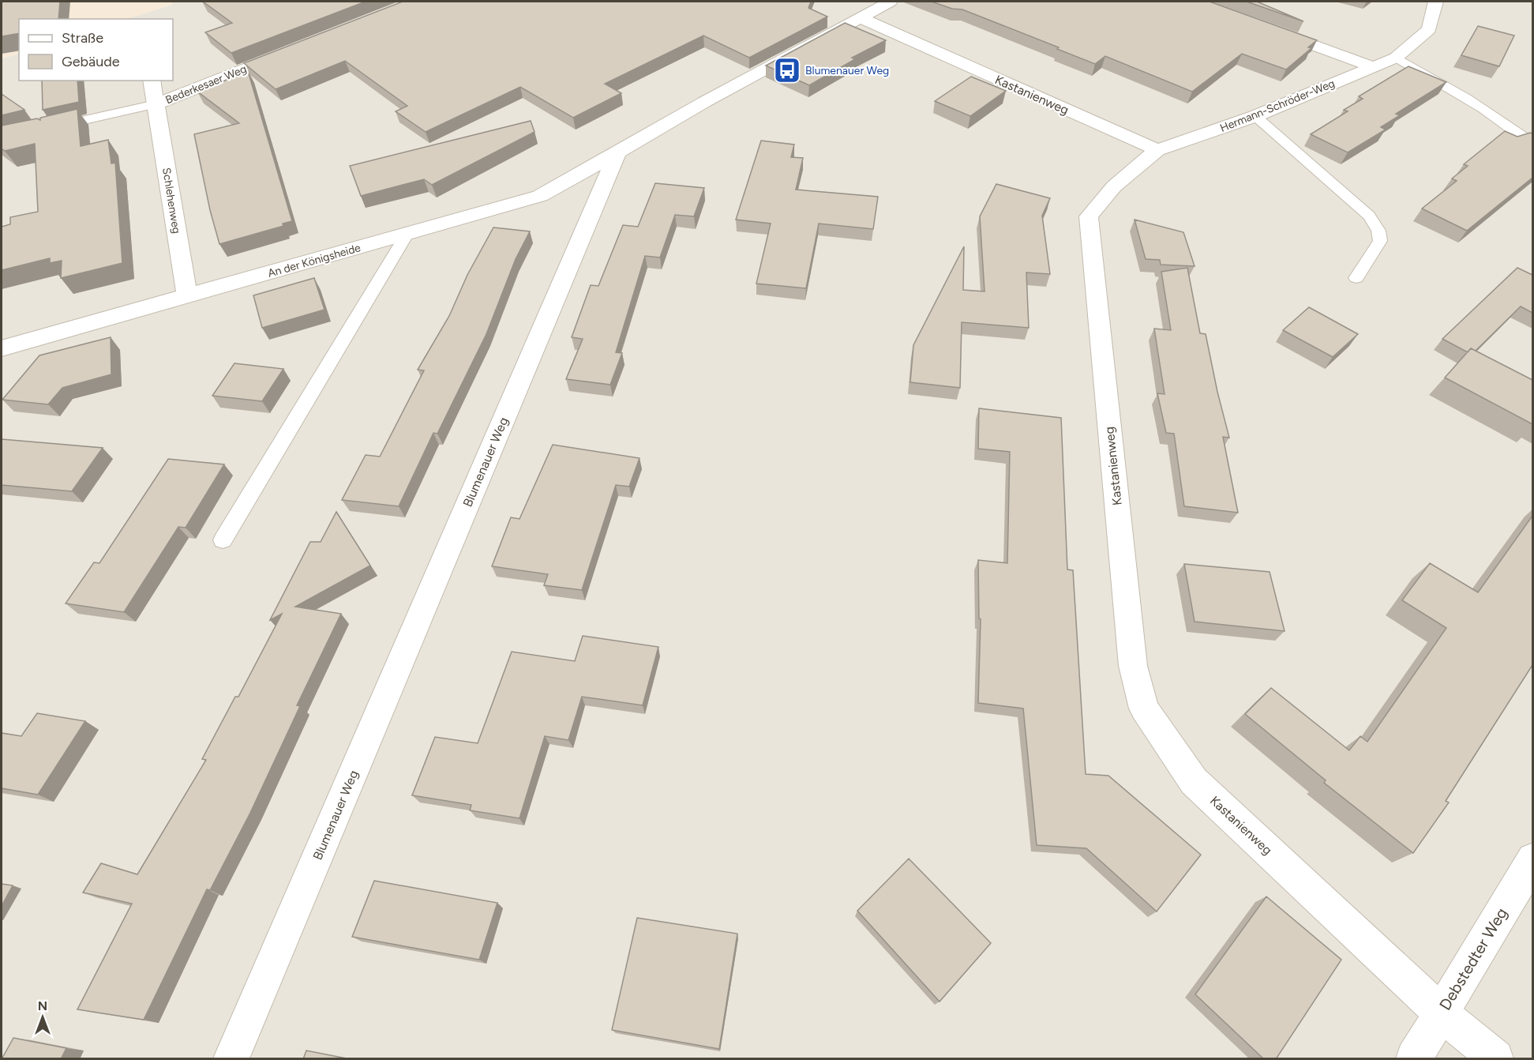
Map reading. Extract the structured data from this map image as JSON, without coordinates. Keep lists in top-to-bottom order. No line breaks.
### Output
{"streets":{"street":["Bederkesaer Weg","Kastanienweg","Hermann-Schröder-Weg","Schlehenweg","An der Königsheide","Blumenauer Weg","Debstedter Weg"]},"crossings":[["Bederkesaer Weg","Schlehenweg"],["Kastanienweg","Hermann-Schröder-Weg"],["Kastanienweg","Debstedter Weg"],["Schlehenweg","An der Königsheide"],["An der Königsheide","Blumenauer Weg"]],"places":{"bus stop":["Blumenauer Weg"]},"legend":["Straße","Gebäude"],"north":"top"}
